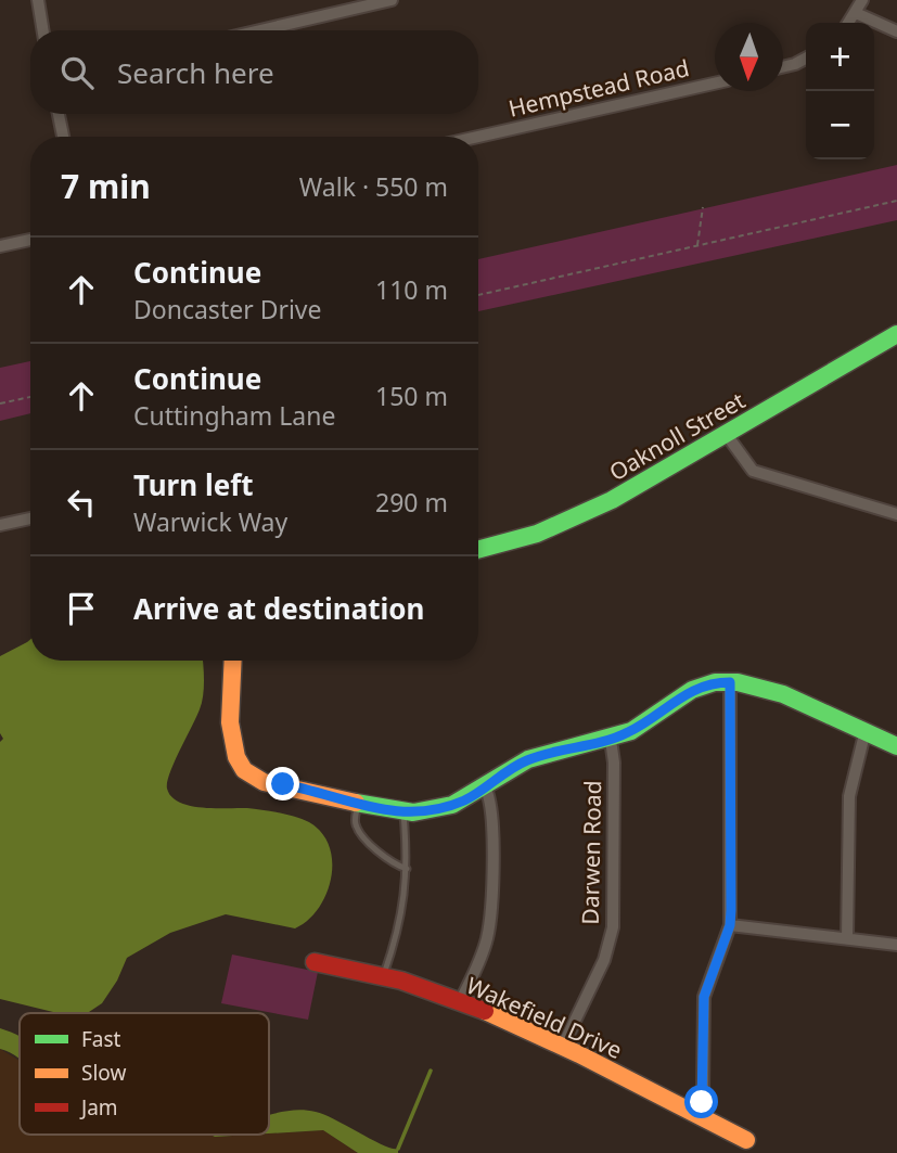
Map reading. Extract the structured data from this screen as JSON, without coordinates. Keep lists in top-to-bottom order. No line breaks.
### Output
{"streets":{"street":["Hempstead Road","Oaknoll Street","Darwen Road","Wakefield Drive"]},"crossings":[["Darwen Road","Wakefield Drive"]],"legend":["Fast","Slow","Jam"],"north":"bottom","page":{"map_buttons":["+","−"],"search":"Search here","heading":["7 min","Walk · 550 m"],"list":[["Continue","Doncaster Drive","110 m"],["Continue","Cuttingham Lane","150 m"],["Turn left","Warwick Way","290 m"],"Arrive at destination"]}}
